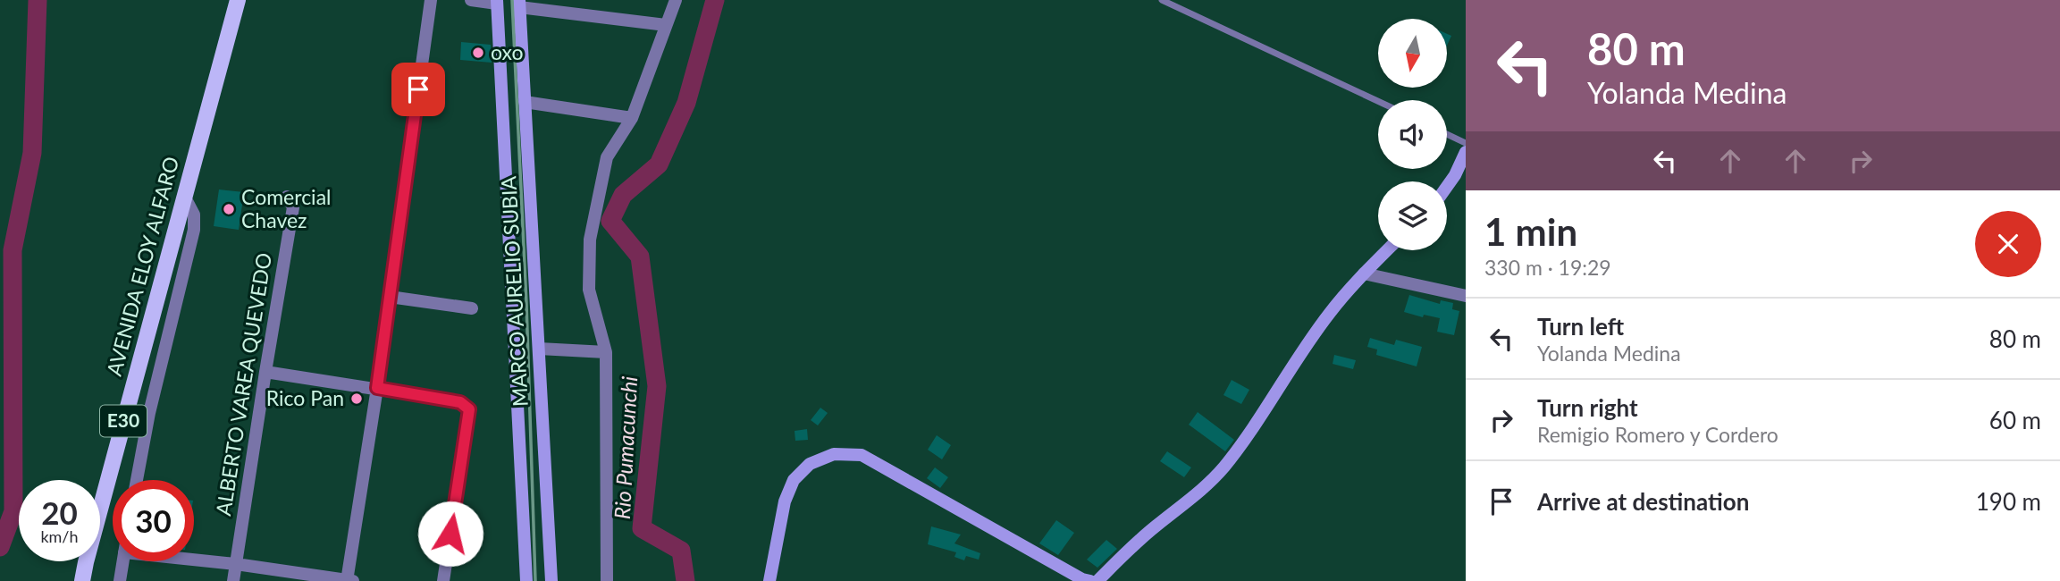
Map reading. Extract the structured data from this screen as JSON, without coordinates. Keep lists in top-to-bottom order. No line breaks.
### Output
{"streets":{"main road":["AVENIDA ELOY ALFARO","MARCO AURELIO SUBIA","E30"],"street":["ALBERTO VAREA QUEVEDO"]},"water":["Rio Pumacunchi"],"places":["oxo","Comercial Chavez","Rico Pan"],"north":"bottom","page":{"turn":["80 m","Yolanda Medina"],"heading":["1 min","330 m · 19:29"],"list":[{"name":"Turn left","note":"Yolanda Medina","value":"80 m"},{"name":"Turn right","note":"Remigio Romero y Cordero","value":"60 m"},{"name":"Arrive at destination","value":"190 m"}],"speed":"20 km/h","limit":"30"}}
